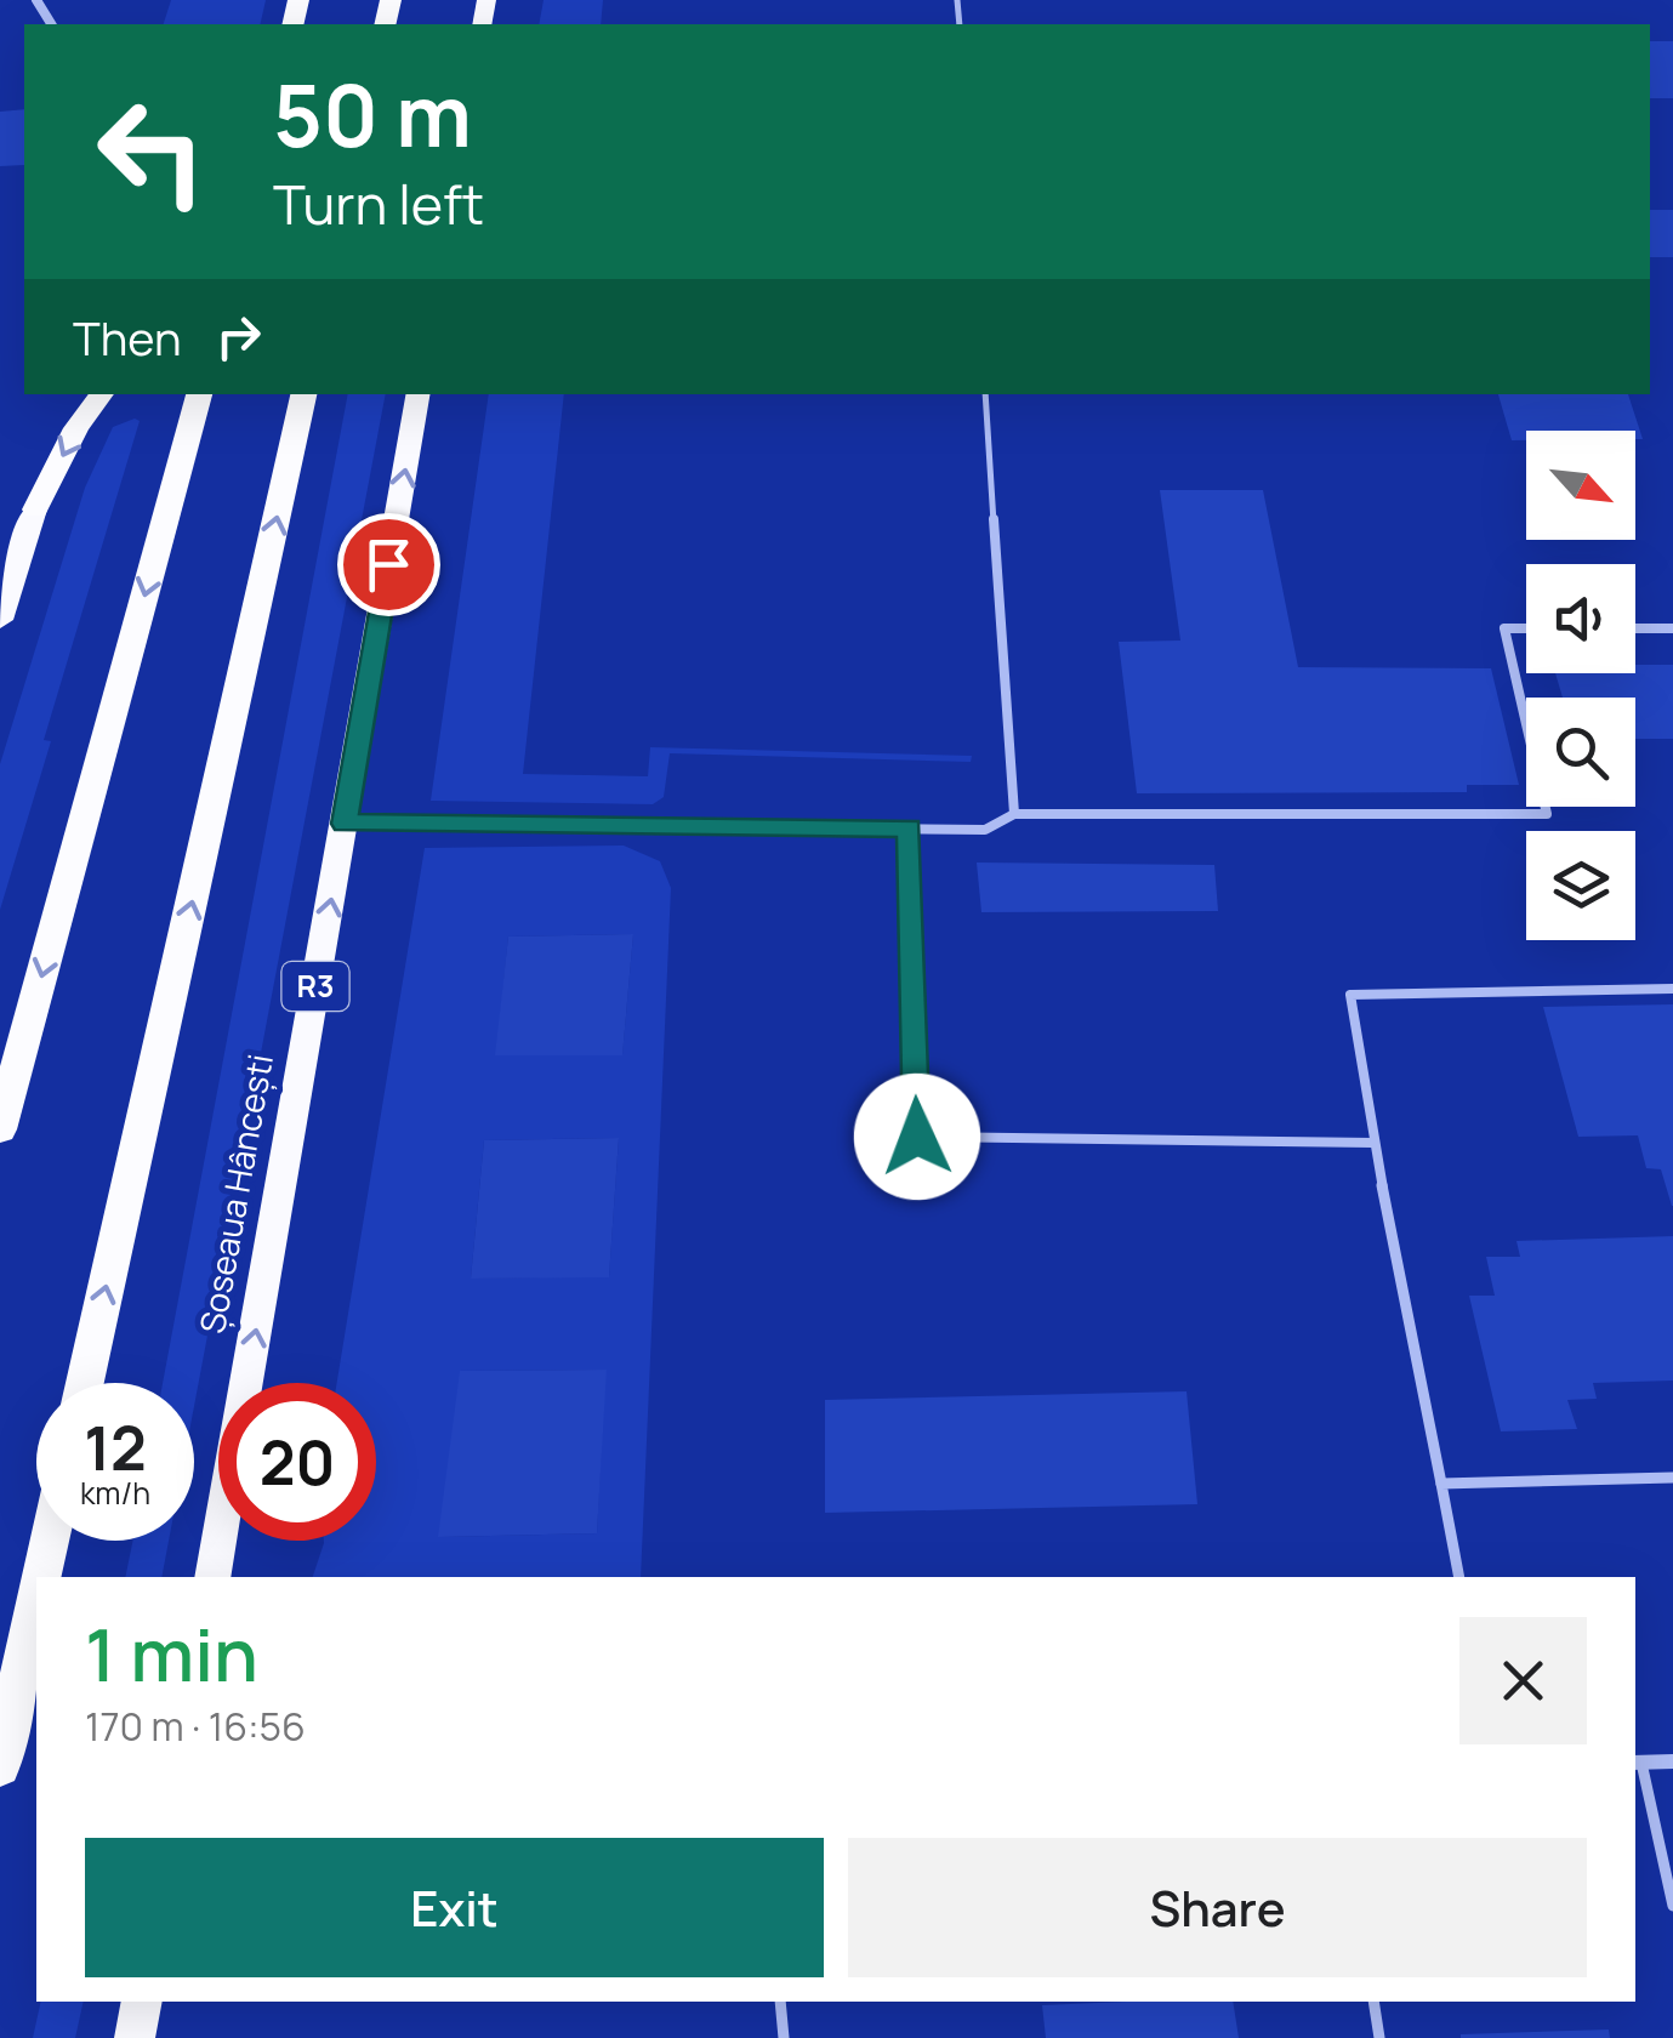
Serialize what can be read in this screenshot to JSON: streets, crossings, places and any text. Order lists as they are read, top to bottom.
{
  "streets": {
    "main road": ["R3", "Șoseaua Hâncești"]
  },
  "one_way": ["Șoseaua Hâncești"],
  "north": "bottom right",
  "page": {
    "turn": ["50 m", "Turn left"],
    "then": "Then",
    "speed": "12 km/h",
    "limit": "20",
    "heading": ["1 min", "170 m · 16:56"],
    "buttons": ["Exit", "Share"]
  }
}
